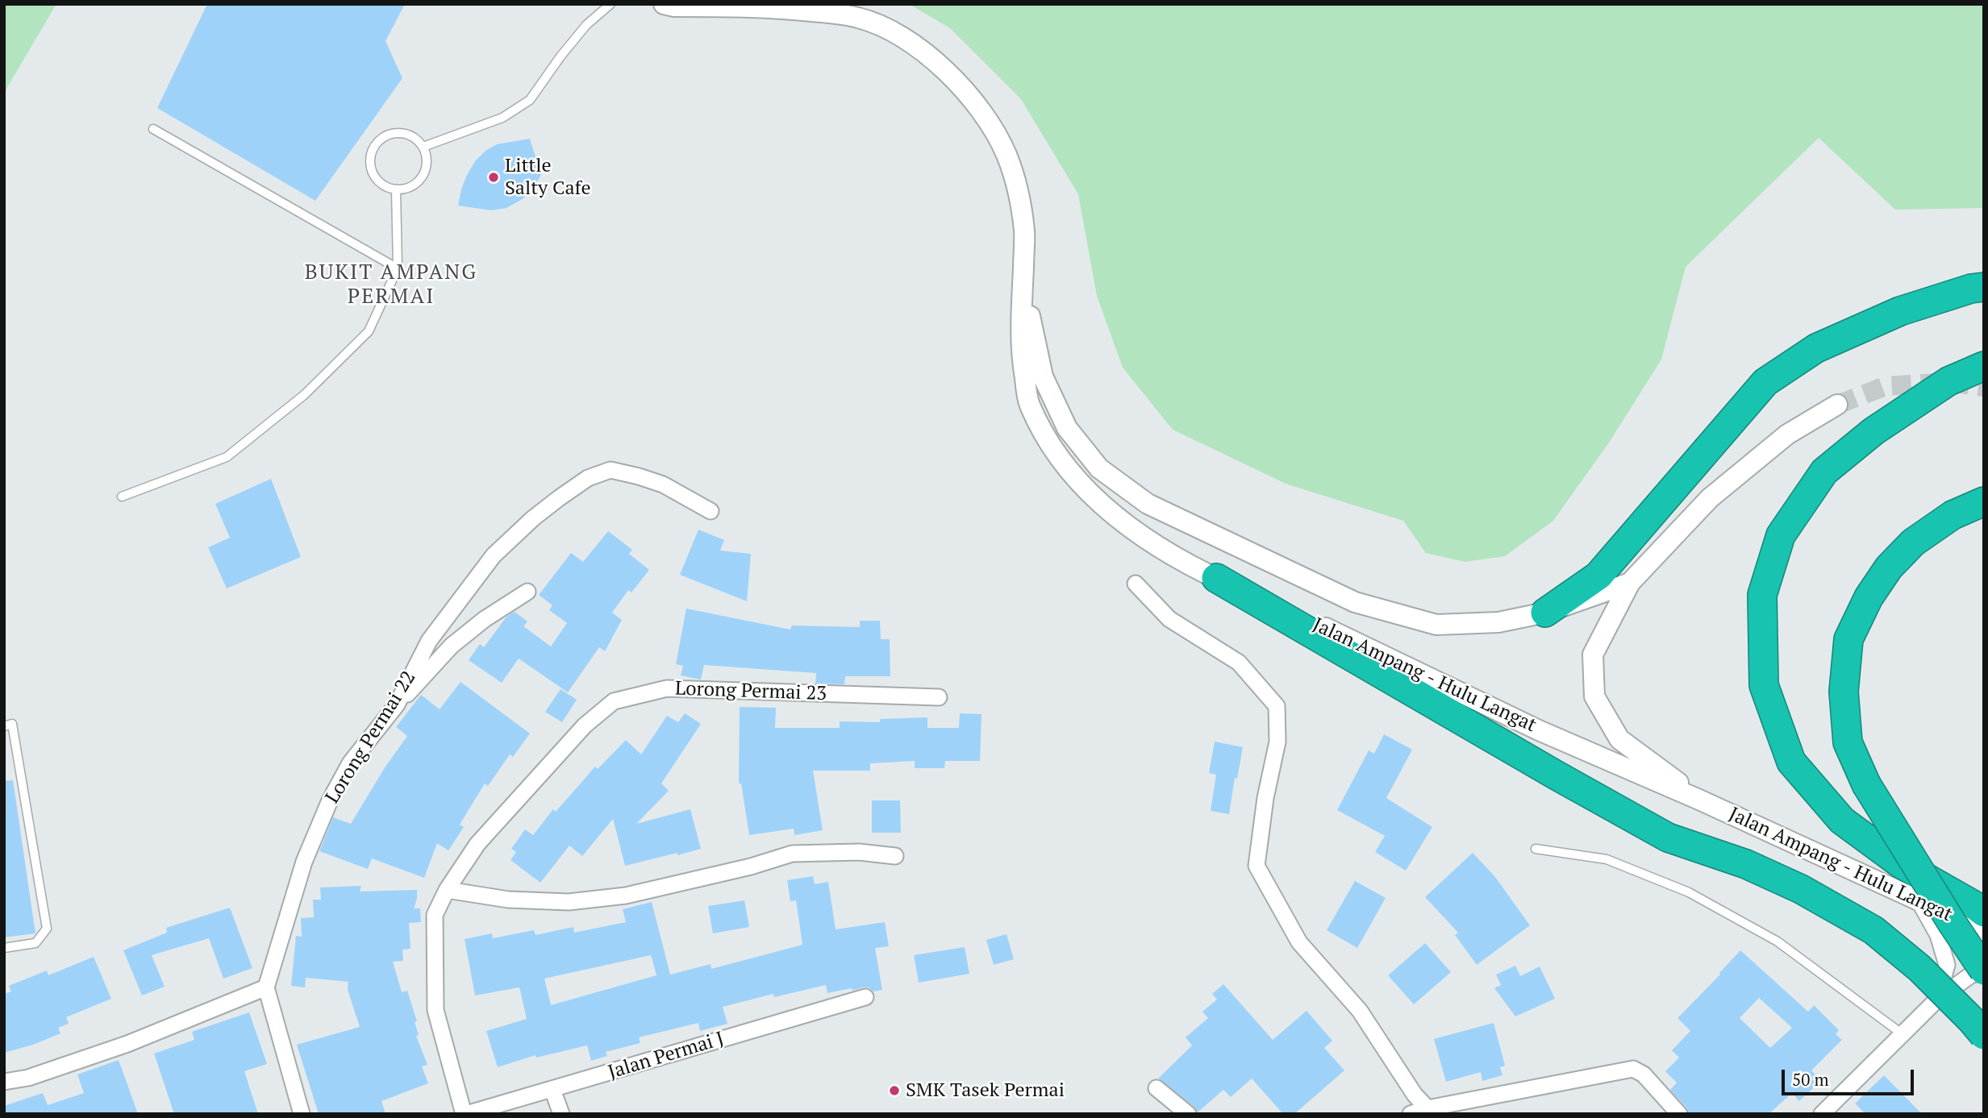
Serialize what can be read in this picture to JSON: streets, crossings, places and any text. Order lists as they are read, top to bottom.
{
  "streets": {
    "street": [
      "Jalan Ampang - Hulu Langat",
      "Lorong Permai 23",
      "Lorong Permai 22",
      "Jalan Permai J"
    ]
  },
  "crossings": [
    ["Lorong Permai 23", "Jalan Permai J"]
  ],
  "districts": ["BUKIT AMPANG PERMAI"],
  "places": ["Little Salty Cafe", "SMK Tasek Permai"],
  "scale_bar": "50 m"
}
